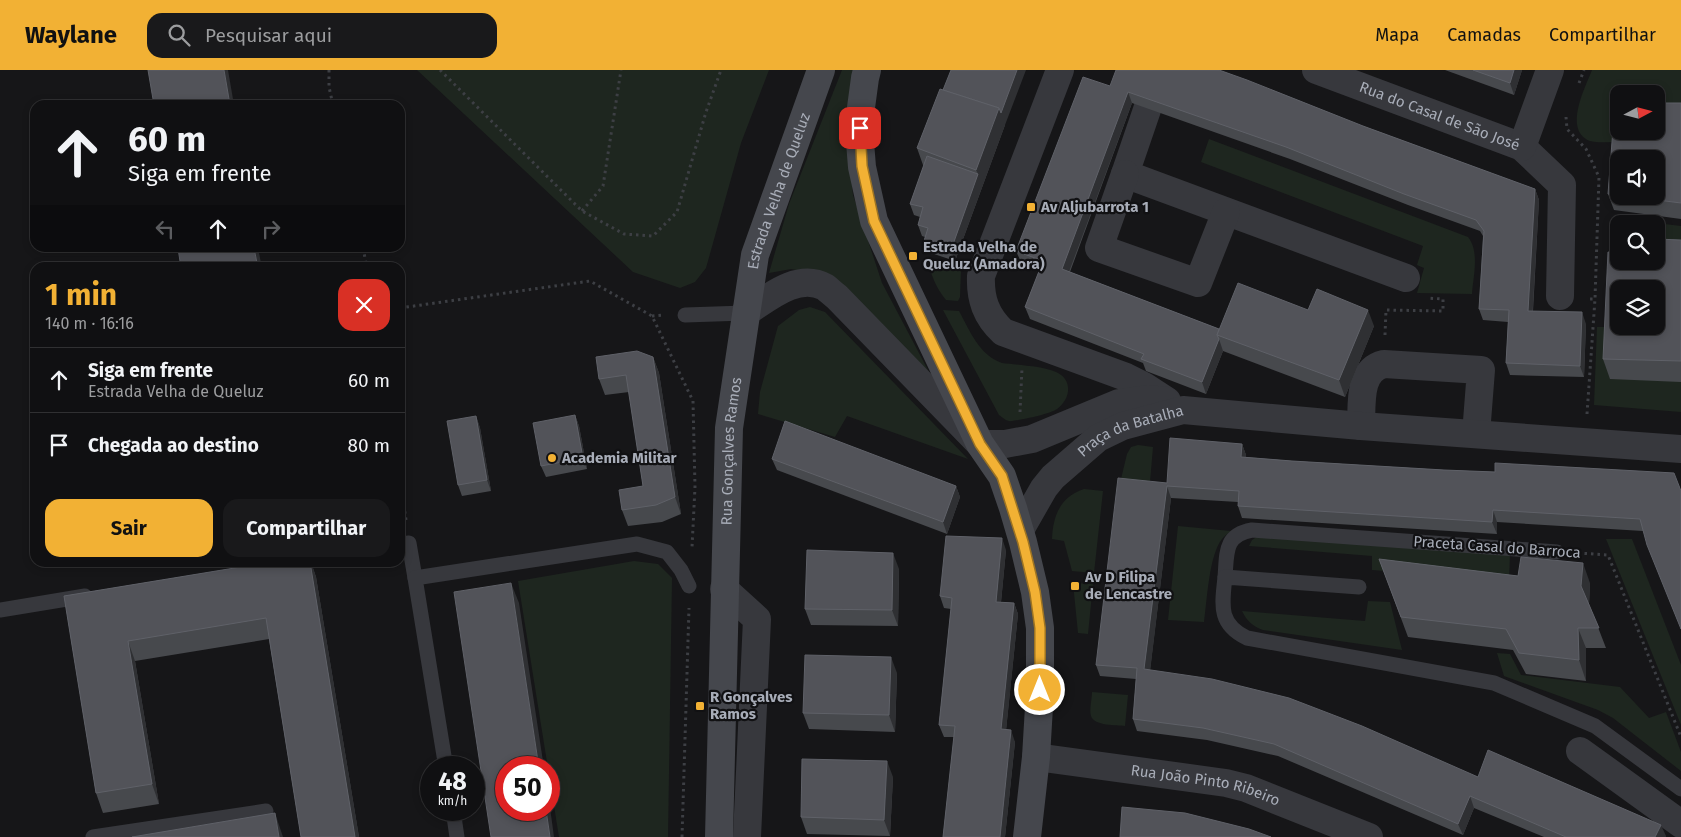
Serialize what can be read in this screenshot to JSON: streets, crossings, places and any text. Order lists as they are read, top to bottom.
{
  "streets": {
    "main road": ["Estrada Velha de Queluz", "Rua Gonçalves Ramos"],
    "street": ["Rua do Casal de São José", "Praça da Batalha", "Rua João Pinto Ribeiro"],
    "lane": ["Praceta Casal do Barroca"]
  },
  "crossings": [
    ["Estrada Velha de Queluz", "Rua Gonçalves Ramos"]
  ],
  "places": {
    "transit": [
      "Av Aljubarrota 1",
      "Estrada Velha de Queluz (Amadora)",
      "Av D Filipa de Lencastre",
      "R Gonçalves Ramos"
    ],
    "other": ["Academia Militar"]
  },
  "north": "right",
  "page": {
    "header": "Waylane",
    "search": "Pesquisar aqui",
    "nav": ["Mapa", "Camadas", "Compartilhar"],
    "turn": ["60 m", "Siga em frente"],
    "heading": ["1 min", "140 m · 16:16"],
    "list": [
      {
        "name": "Siga em frente",
        "note": "Estrada Velha de Queluz",
        "value": "60 m"
      },
      {
        "name": "Chegada ao destino",
        "value": "80 m"
      }
    ],
    "buttons": ["Sair", "Compartilhar"],
    "speed": "48 km/h",
    "limit": "50"
  }
}
